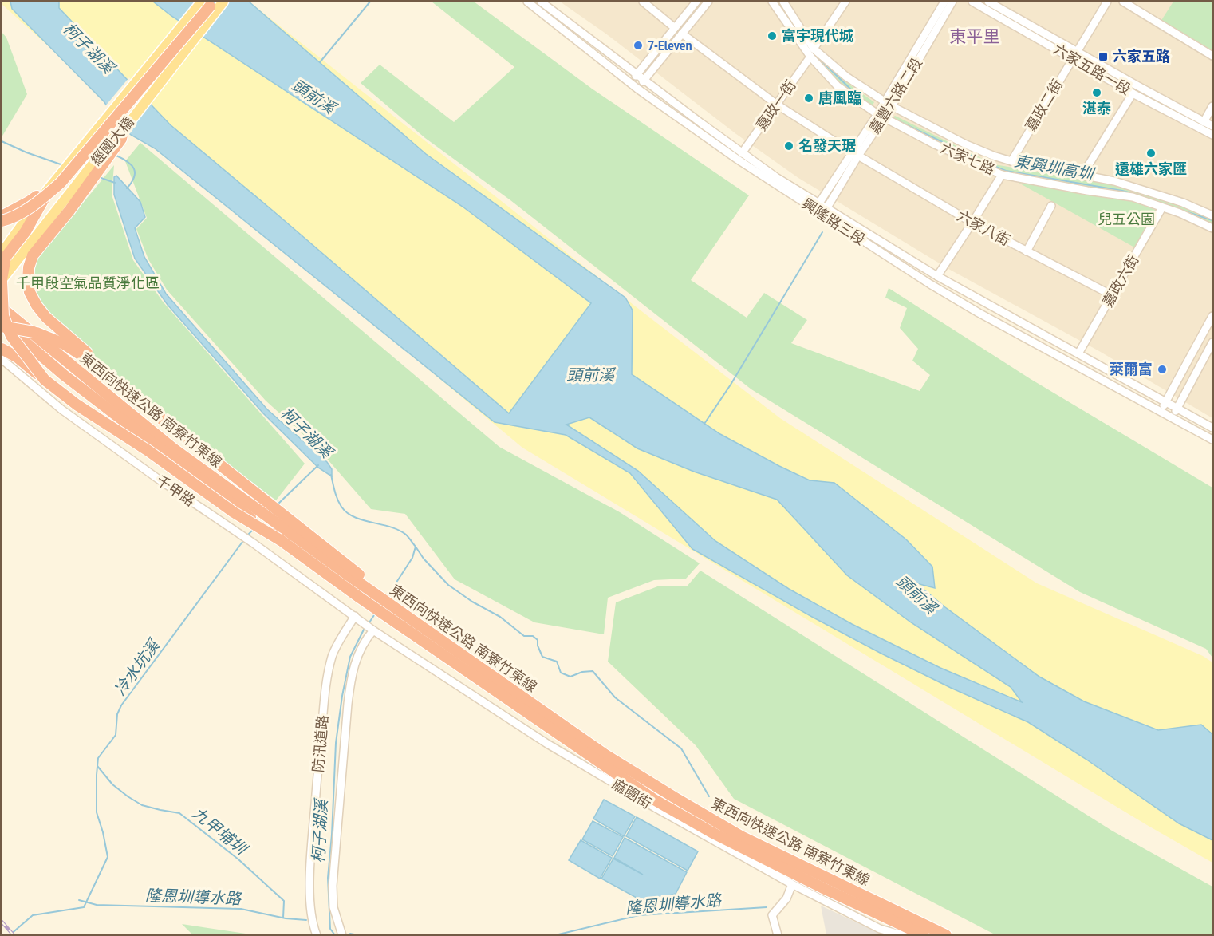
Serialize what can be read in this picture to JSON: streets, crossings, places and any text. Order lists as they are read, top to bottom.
{
  "streets": {
    "highway": ["東西向快速公路 南寮竹東線"],
    "main road": ["經國大橋"],
    "street": [
      "六家五路一段",
      "嘉豐六路二段",
      "嘉政一街",
      "嘉政二街",
      "六家七路",
      "興隆路三段",
      "六家八街",
      "嘉政六街",
      "千甲路",
      "防汛道路",
      "麻園街"
    ]
  },
  "crossings": [
    ["六家五路一段", "嘉政二街"],
    ["嘉豐六路二段", "六家七路"],
    ["嘉豐六路二段", "興隆路三段"],
    ["嘉豐六路二段", "六家八街"],
    ["嘉政一街", "六家七路"],
    ["嘉政一街", "興隆路三段"],
    ["嘉政一街", "六家八街"],
    ["嘉政二街", "六家七路"],
    ["六家七路", "嘉政六街"],
    ["興隆路三段", "嘉政六街"],
    ["六家八街", "嘉政六街"],
    ["千甲路", "防汛道路"],
    ["千甲路", "麻園街"]
  ],
  "districts": ["東平里"],
  "water": [
    "柯子湖溪",
    "頭前溪",
    "東興圳高圳",
    "冷水坑溪",
    "九甲埔圳",
    "隆恩圳導水路"
  ],
  "parks": ["兒五公園", "千甲段空氣品質淨化區"],
  "places": {
    "other": [
      "富宇現代城",
      "7-Eleven",
      "湛泰",
      "唐風臨",
      "名發天琚",
      "遠雄六家匯",
      "萊爾富"
    ],
    "transit": ["六家五路"]
  }
}
